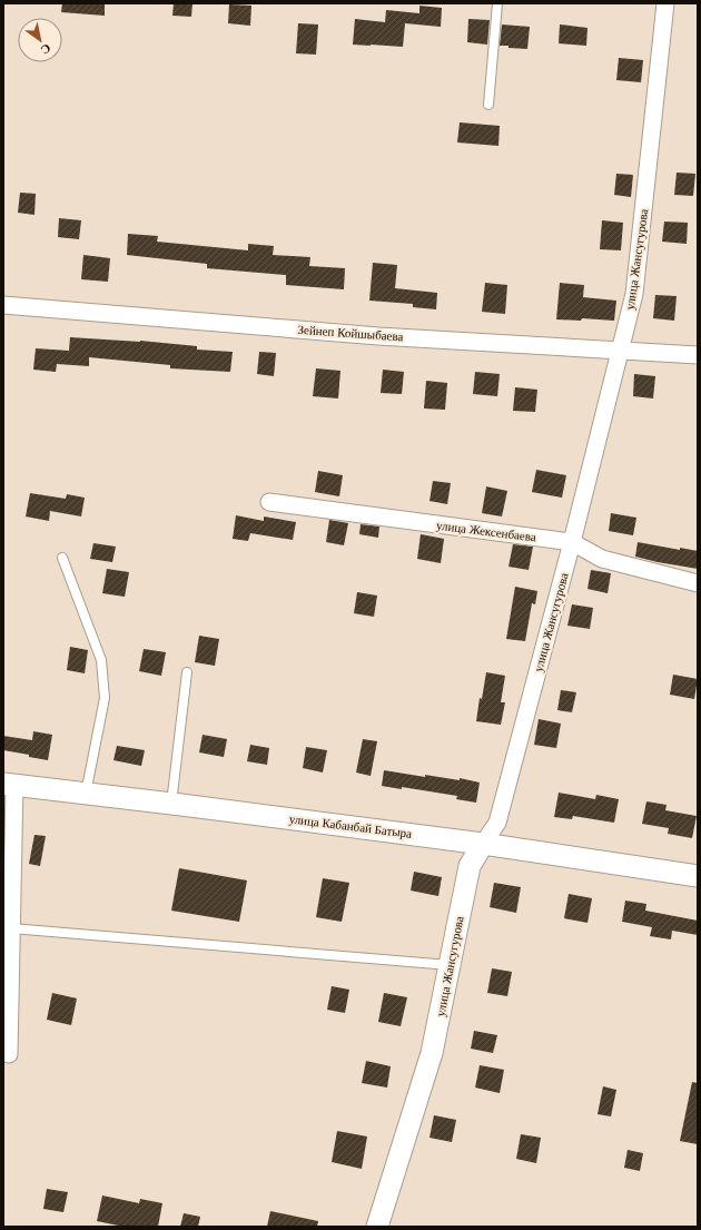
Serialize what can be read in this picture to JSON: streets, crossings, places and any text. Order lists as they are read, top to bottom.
{
  "streets": {
    "street": [
      "улица Жансугурова",
      "Зейнеп Койшыбаева",
      "улица Жексенбаева",
      "улица Кабанбай Батыра"
    ]
  },
  "crossings": [
    ["улица Жансугурова", "Зейнеп Койшыбаева"],
    ["улица Жансугурова", "улица Жексенбаева"],
    ["улица Жансугурова", "улица Кабанбай Батыра"]
  ],
  "north": "bottom right"
}
